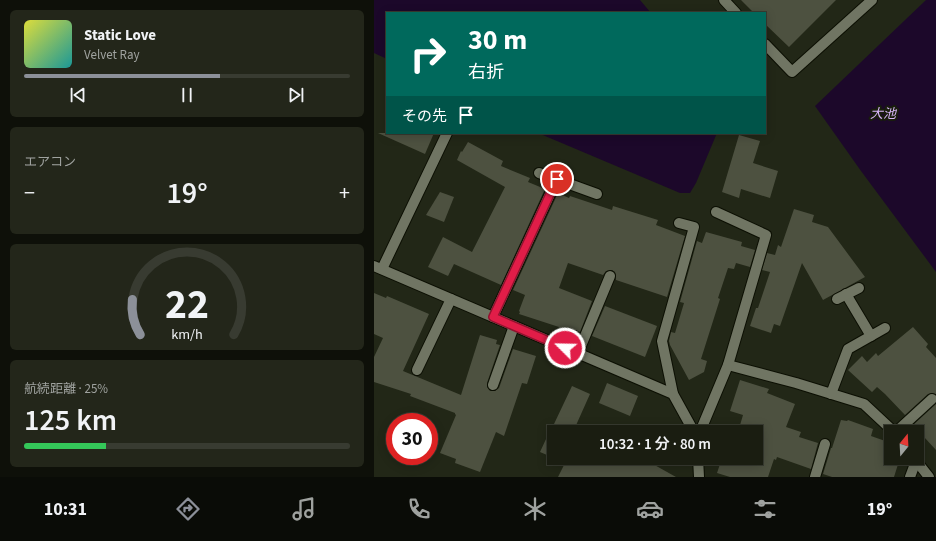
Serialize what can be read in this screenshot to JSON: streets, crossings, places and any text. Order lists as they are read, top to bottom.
{
  "water": ["大池"],
  "north": "top",
  "page": {
    "turn": ["30 m", "右折"],
    "song": ["Static Love", "Velvet Ray"],
    "then": "その先",
    "tile": [
      "エアコン",
      ["航続距離 · 25%", "125 km"]
    ],
    "heat": ["−", "19°", "+"],
    "limit": "30",
    "trip": "10:32 · 1 分 · 80 m",
    "tabs": ["10:31", "19°"],
    "gauge": ["22", "km/h"]
  }
}
